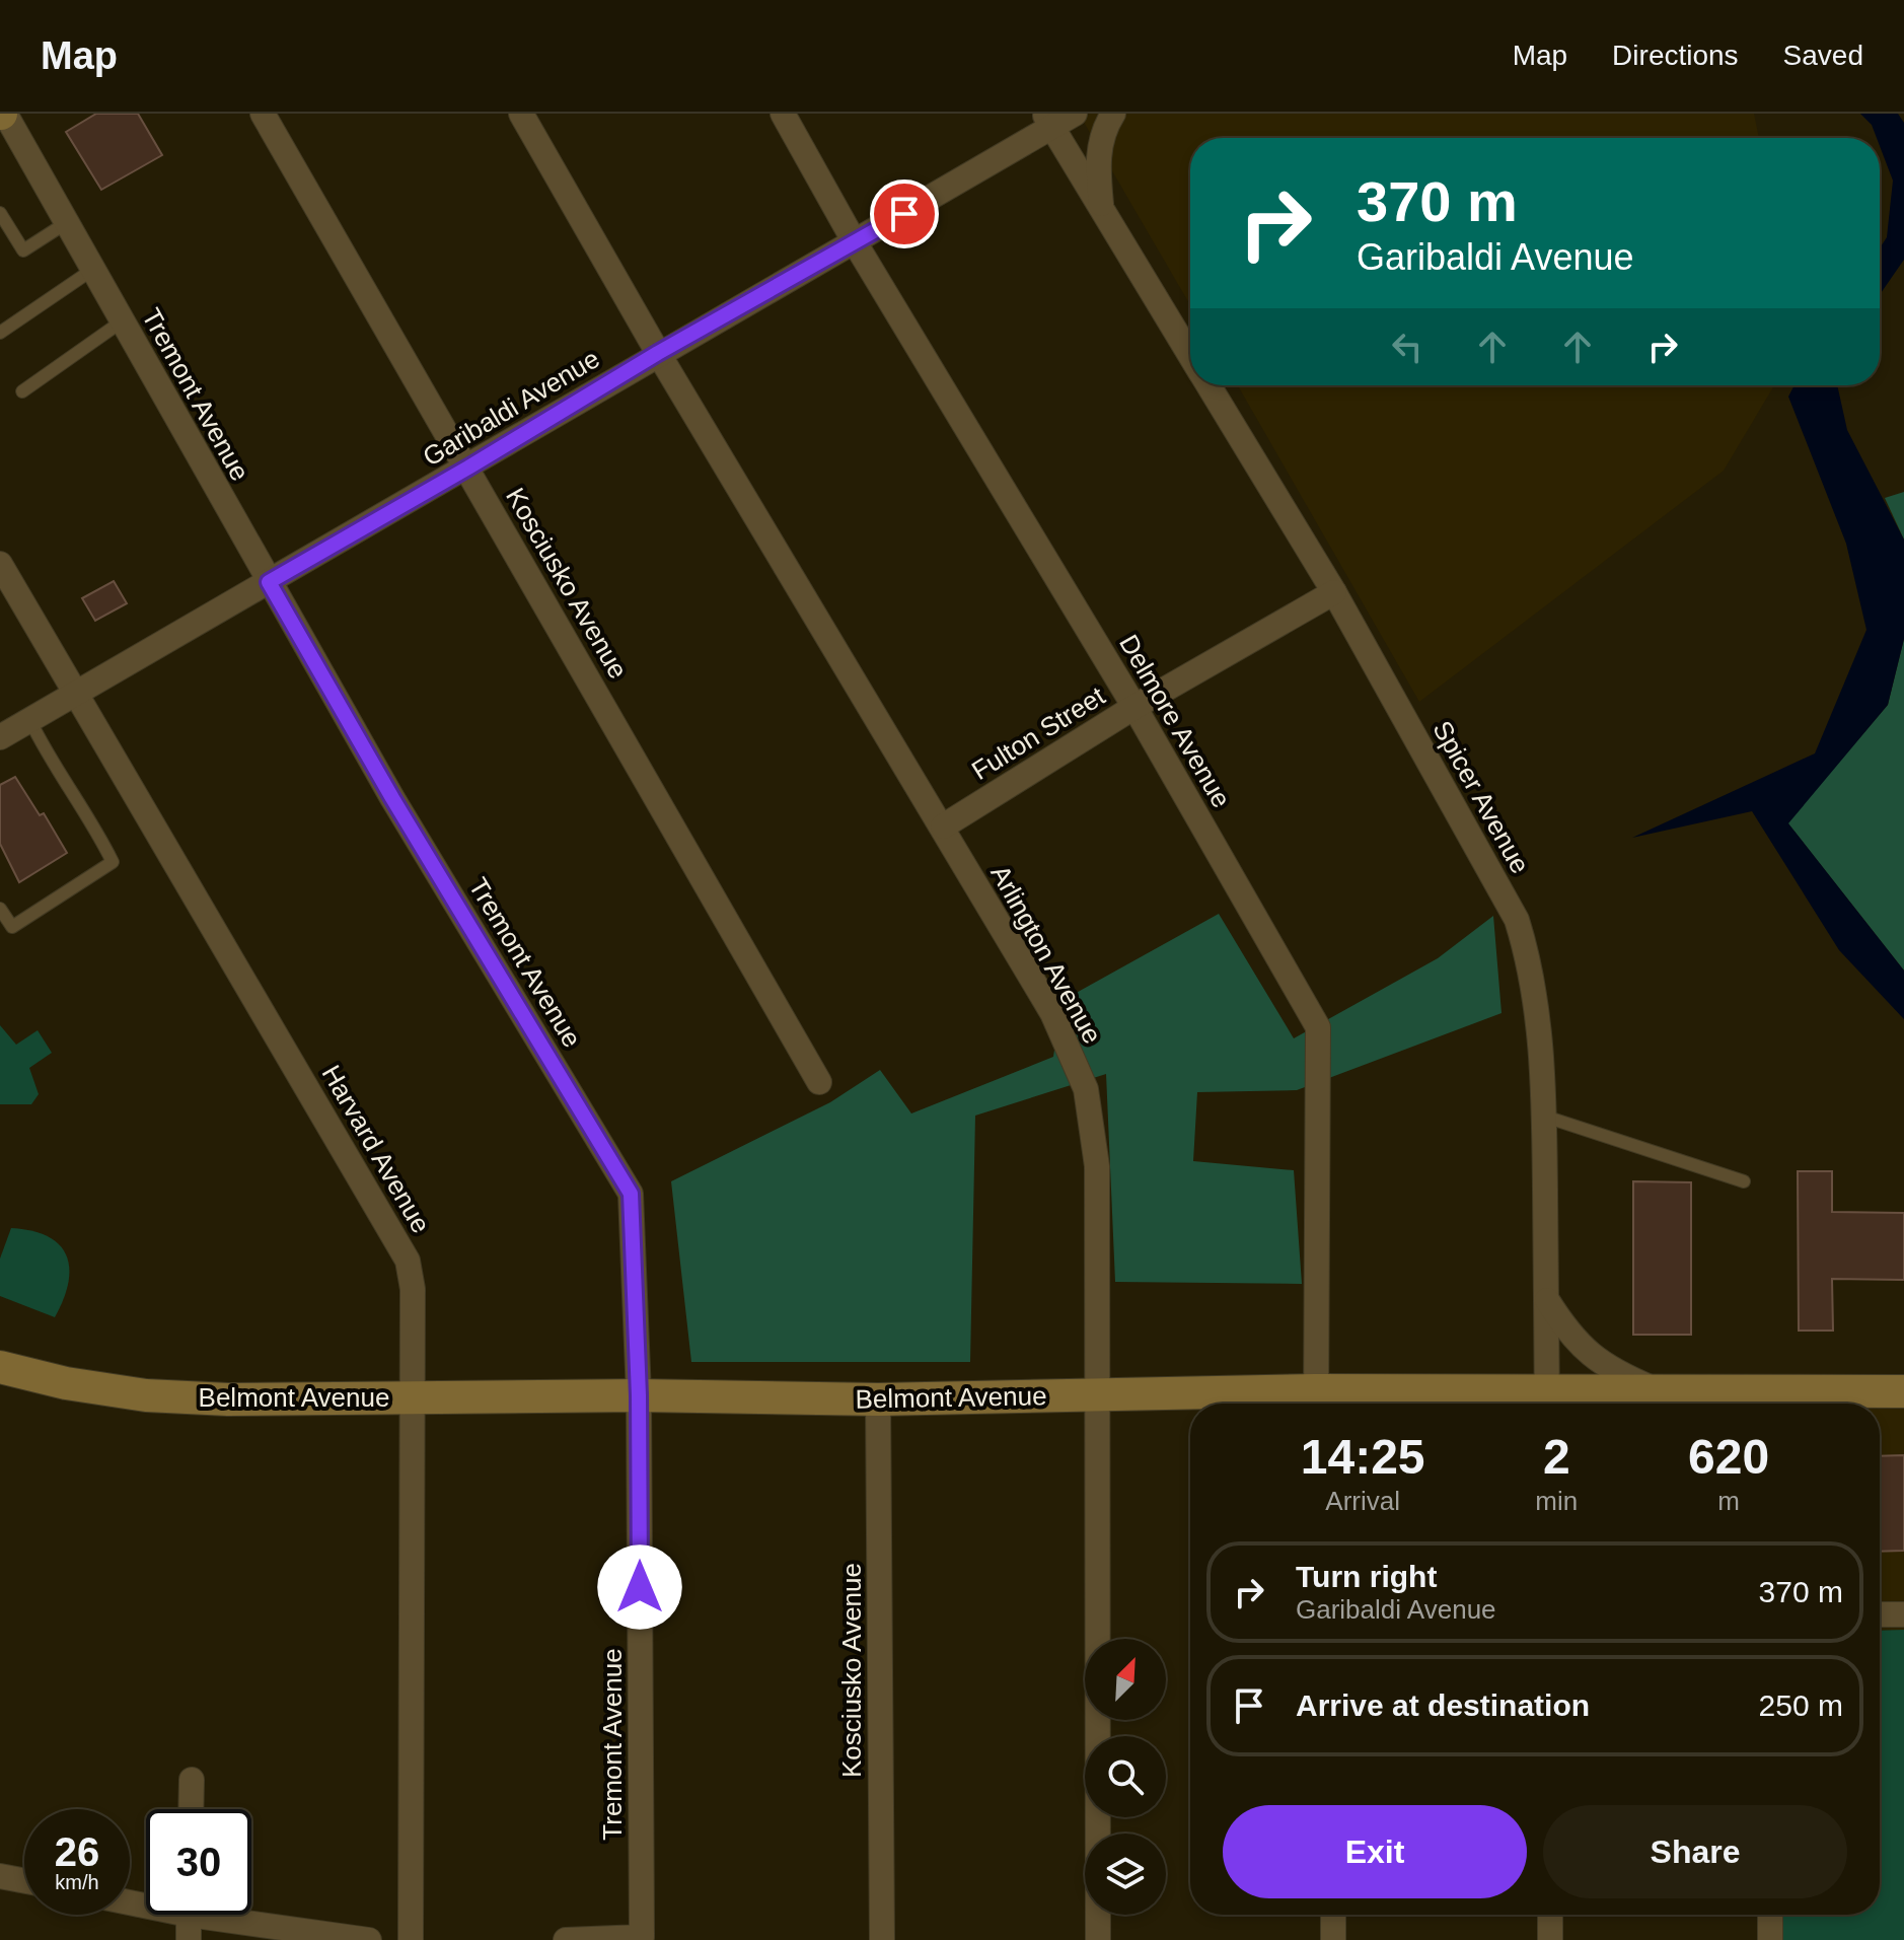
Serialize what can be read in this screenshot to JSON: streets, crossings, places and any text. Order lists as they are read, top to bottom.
{
  "streets": {
    "street": [
      "Tremont Avenue",
      "Garibaldi Avenue",
      "Kosciusko Avenue",
      "Delmore Avenue",
      "Fulton Street",
      "Spicer Avenue",
      "Arlington Avenue",
      "Harvard Avenue",
      "Belmont Avenue"
    ]
  },
  "crossings": [
    ["Tremont Avenue", "Garibaldi Avenue"],
    ["Tremont Avenue", "Belmont Avenue"],
    ["Garibaldi Avenue", "Kosciusko Avenue"],
    ["Garibaldi Avenue", "Delmore Avenue"],
    ["Garibaldi Avenue", "Spicer Avenue"],
    ["Garibaldi Avenue", "Arlington Avenue"],
    ["Garibaldi Avenue", "Harvard Avenue"],
    ["Kosciusko Avenue", "Belmont Avenue"],
    ["Delmore Avenue", "Fulton Street"],
    ["Delmore Avenue", "Belmont Avenue"],
    ["Fulton Street", "Spicer Avenue"],
    ["Fulton Street", "Arlington Avenue"],
    ["Spicer Avenue", "Belmont Avenue"],
    ["Arlington Avenue", "Belmont Avenue"],
    ["Harvard Avenue", "Belmont Avenue"]
  ],
  "north": "top right",
  "page": {
    "header": "Map",
    "nav": ["Map", "Directions", "Saved"],
    "turn": ["370 m", "Garibaldi Avenue"],
    "eta": [
      "14:25",
      "Arrival",
      "2",
      "min",
      "620",
      "m"
    ],
    "list": [
      {
        "name": "Turn right",
        "note": "Garibaldi Avenue",
        "value": "370 m"
      },
      {
        "name": "Arrive at destination",
        "value": "250 m"
      }
    ],
    "buttons": ["Exit", "Share"],
    "speed": "26 km/h",
    "limit": "30"
  }
}
